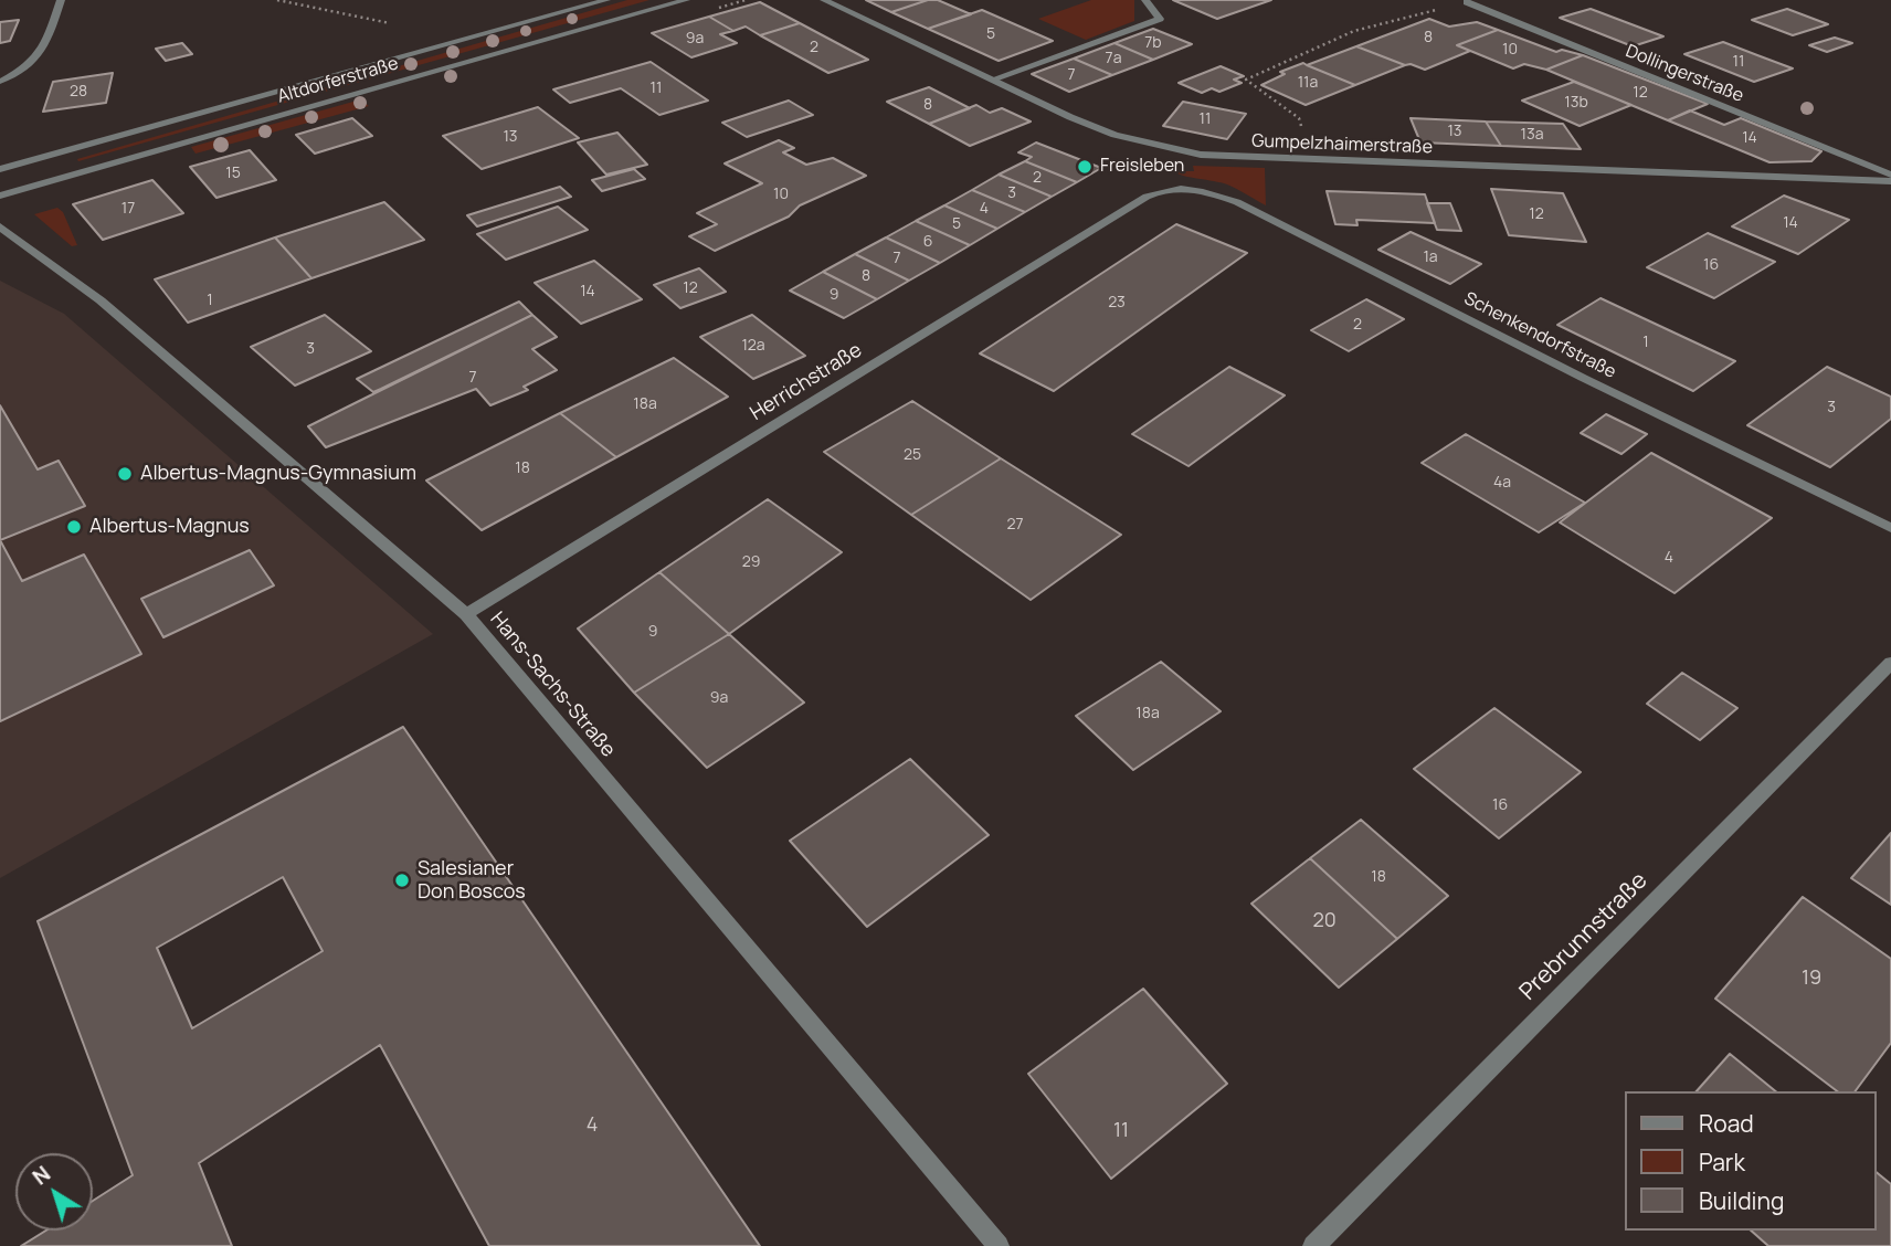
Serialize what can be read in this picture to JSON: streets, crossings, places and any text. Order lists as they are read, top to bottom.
{
  "streets": {
    "street": [
      "Dollingerstraße",
      "Altdorferstraße",
      "Gumpelzhaimerstraße",
      "Schenkendorfstraße",
      "Herrichstraße",
      "Hans-Sachs-Straße",
      "Prebrunnstraße"
    ]
  },
  "crossings": [
    ["Schenkendorfstraße", "Herrichstraße"],
    ["Herrichstraße", "Hans-Sachs-Straße"]
  ],
  "places": [
    "Freisleben",
    "Albertus-Magnus-Gymnasium",
    "Albertus-Magnus",
    "Salesianer Don Boscos"
  ],
  "house_numbers": [
    "5",
    "8",
    "9a",
    "7b",
    "2",
    "10",
    "7a",
    "11",
    "7",
    "11a",
    "11",
    "28",
    "12",
    "13b",
    "8",
    "11",
    "13",
    "13a",
    "13",
    "14",
    "15",
    "2",
    "3",
    "10",
    "17",
    "4",
    "12",
    "14",
    "5",
    "6",
    "1a",
    "7",
    "16",
    "8",
    "12",
    "14",
    "9",
    "1",
    "23",
    "2",
    "1",
    "12a",
    "3",
    "7",
    "18a",
    "3",
    "25",
    "18",
    "4a",
    "27",
    "4",
    "29",
    "9",
    "9a",
    "18a",
    "16",
    "18",
    "20",
    "19",
    "4",
    "11"
  ],
  "legend": ["Road", "Park", "Building"],
  "north": "top left"
}
